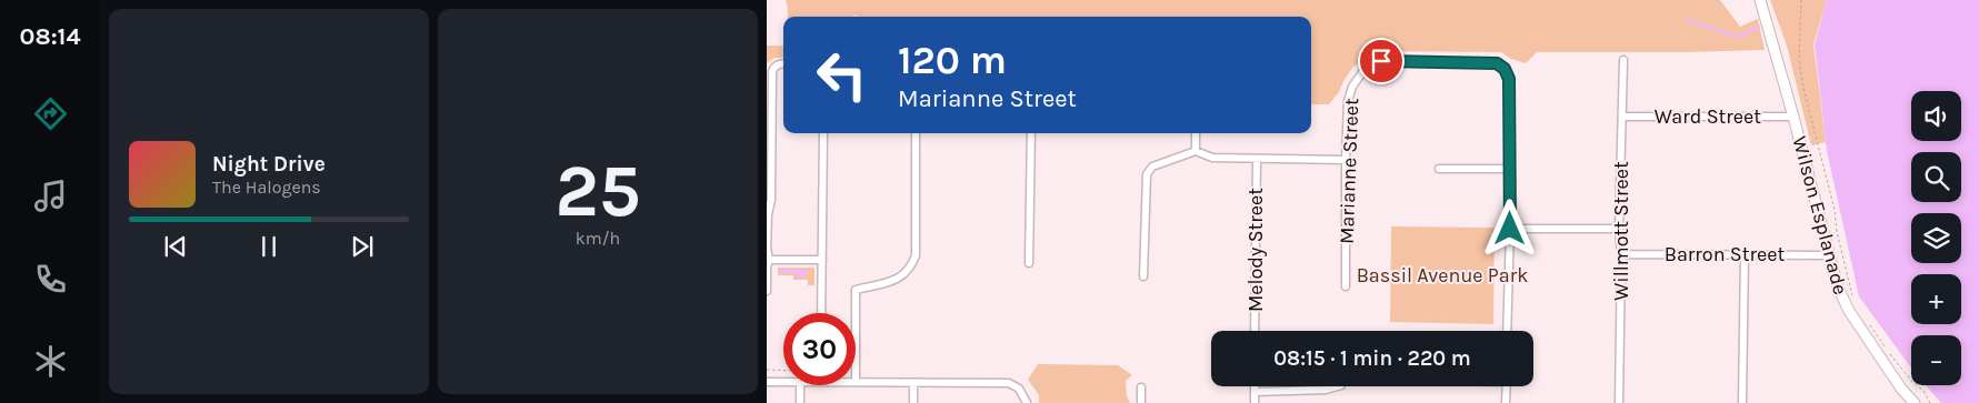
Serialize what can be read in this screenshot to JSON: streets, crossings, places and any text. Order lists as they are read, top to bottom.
{
  "streets": {
    "street": [
      "Ward Street",
      "Marianne Street",
      "Wilson Esplanade",
      "Willmott Street",
      "Melody Street",
      "Barron Street"
    ]
  },
  "crossings": [
    ["Ward Street", "Wilson Esplanade"],
    ["Ward Street", "Willmott Street"],
    ["Wilson Esplanade", "Barron Street"],
    ["Willmott Street", "Barron Street"]
  ],
  "parks": ["Bassil Avenue Park"],
  "page": {
    "tabs": "08:14",
    "tile": ["25", "km/h"],
    "turn": ["120 m", "Marianne Street"],
    "map_buttons": ["+", "−"],
    "song": ["Night Drive", "The Halogens"],
    "limit": "30",
    "trip": "08:15 · 1 min · 220 m"
  }
}
